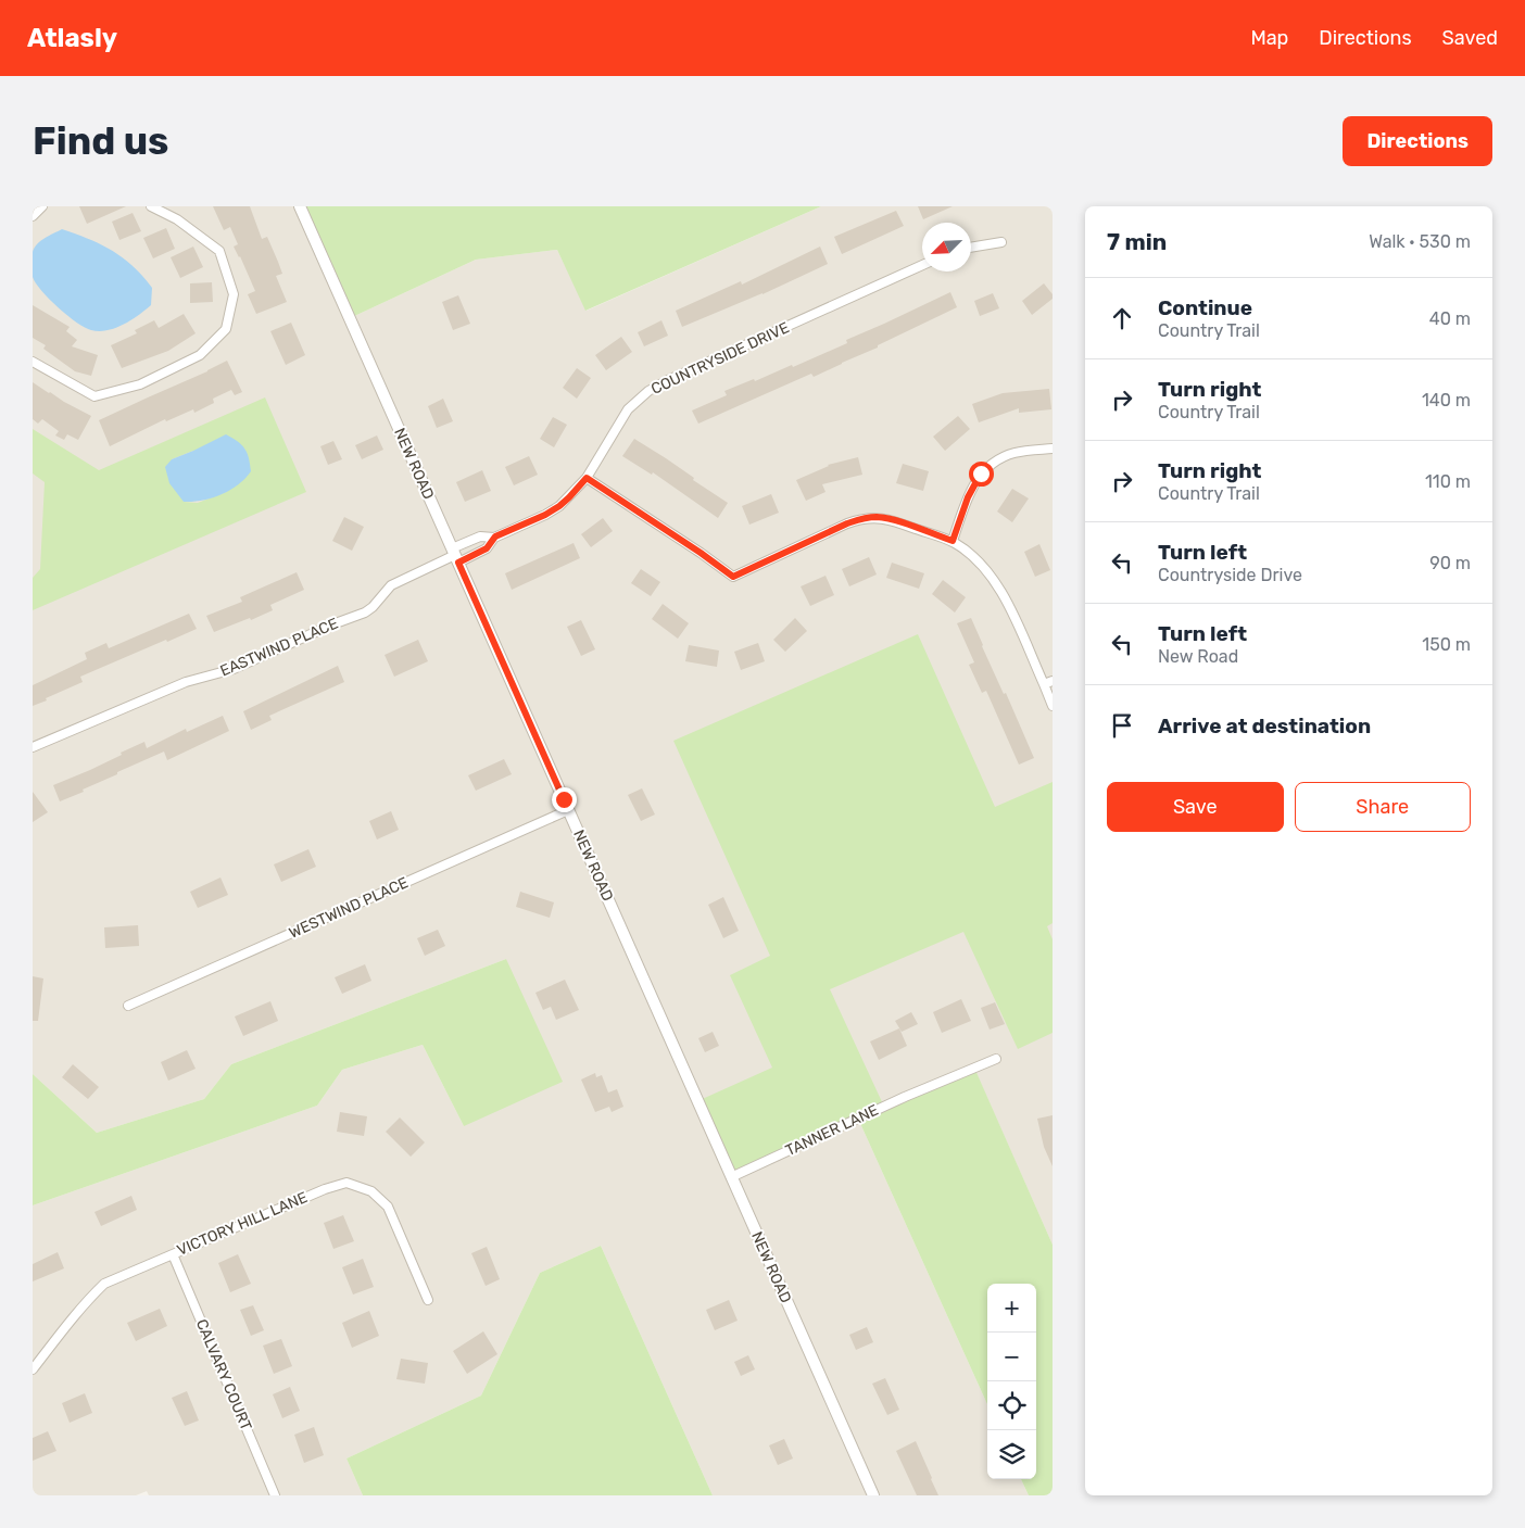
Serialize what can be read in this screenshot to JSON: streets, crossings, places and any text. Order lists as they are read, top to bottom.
{
  "streets": {
    "street": [
      "COUNTRYSIDE DRIVE",
      "NEW ROAD",
      "EASTWIND PLACE",
      "WESTWIND PLACE",
      "TANNER LANE",
      "VICTORY HILL LANE",
      "CALVARY COURT"
    ]
  },
  "crossings": [
    ["COUNTRYSIDE DRIVE", "NEW ROAD"],
    ["COUNTRYSIDE DRIVE", "EASTWIND PLACE"],
    ["NEW ROAD", "EASTWIND PLACE"],
    ["NEW ROAD", "WESTWIND PLACE"],
    ["NEW ROAD", "TANNER LANE"],
    ["VICTORY HILL LANE", "CALVARY COURT"]
  ],
  "north": "bottom left",
  "page": {
    "header": "Atlasly",
    "nav": ["Map", "Directions", "Saved"],
    "buttons": [
      "Directions",
      ["Save", "Share"]
    ],
    "title": "Find us",
    "heading": ["7 min", "Walk · 530 m"],
    "list": [
      ["Continue", "Country Trail", "40 m"],
      ["Turn right", "Country Trail", "140 m"],
      ["Turn right", "Country Trail", "110 m"],
      ["Turn left", "Countryside Drive", "90 m"],
      ["Turn left", "New Road", "150 m"],
      "Arrive at destination"
    ],
    "map_buttons": ["+", "−"]
  }
}
